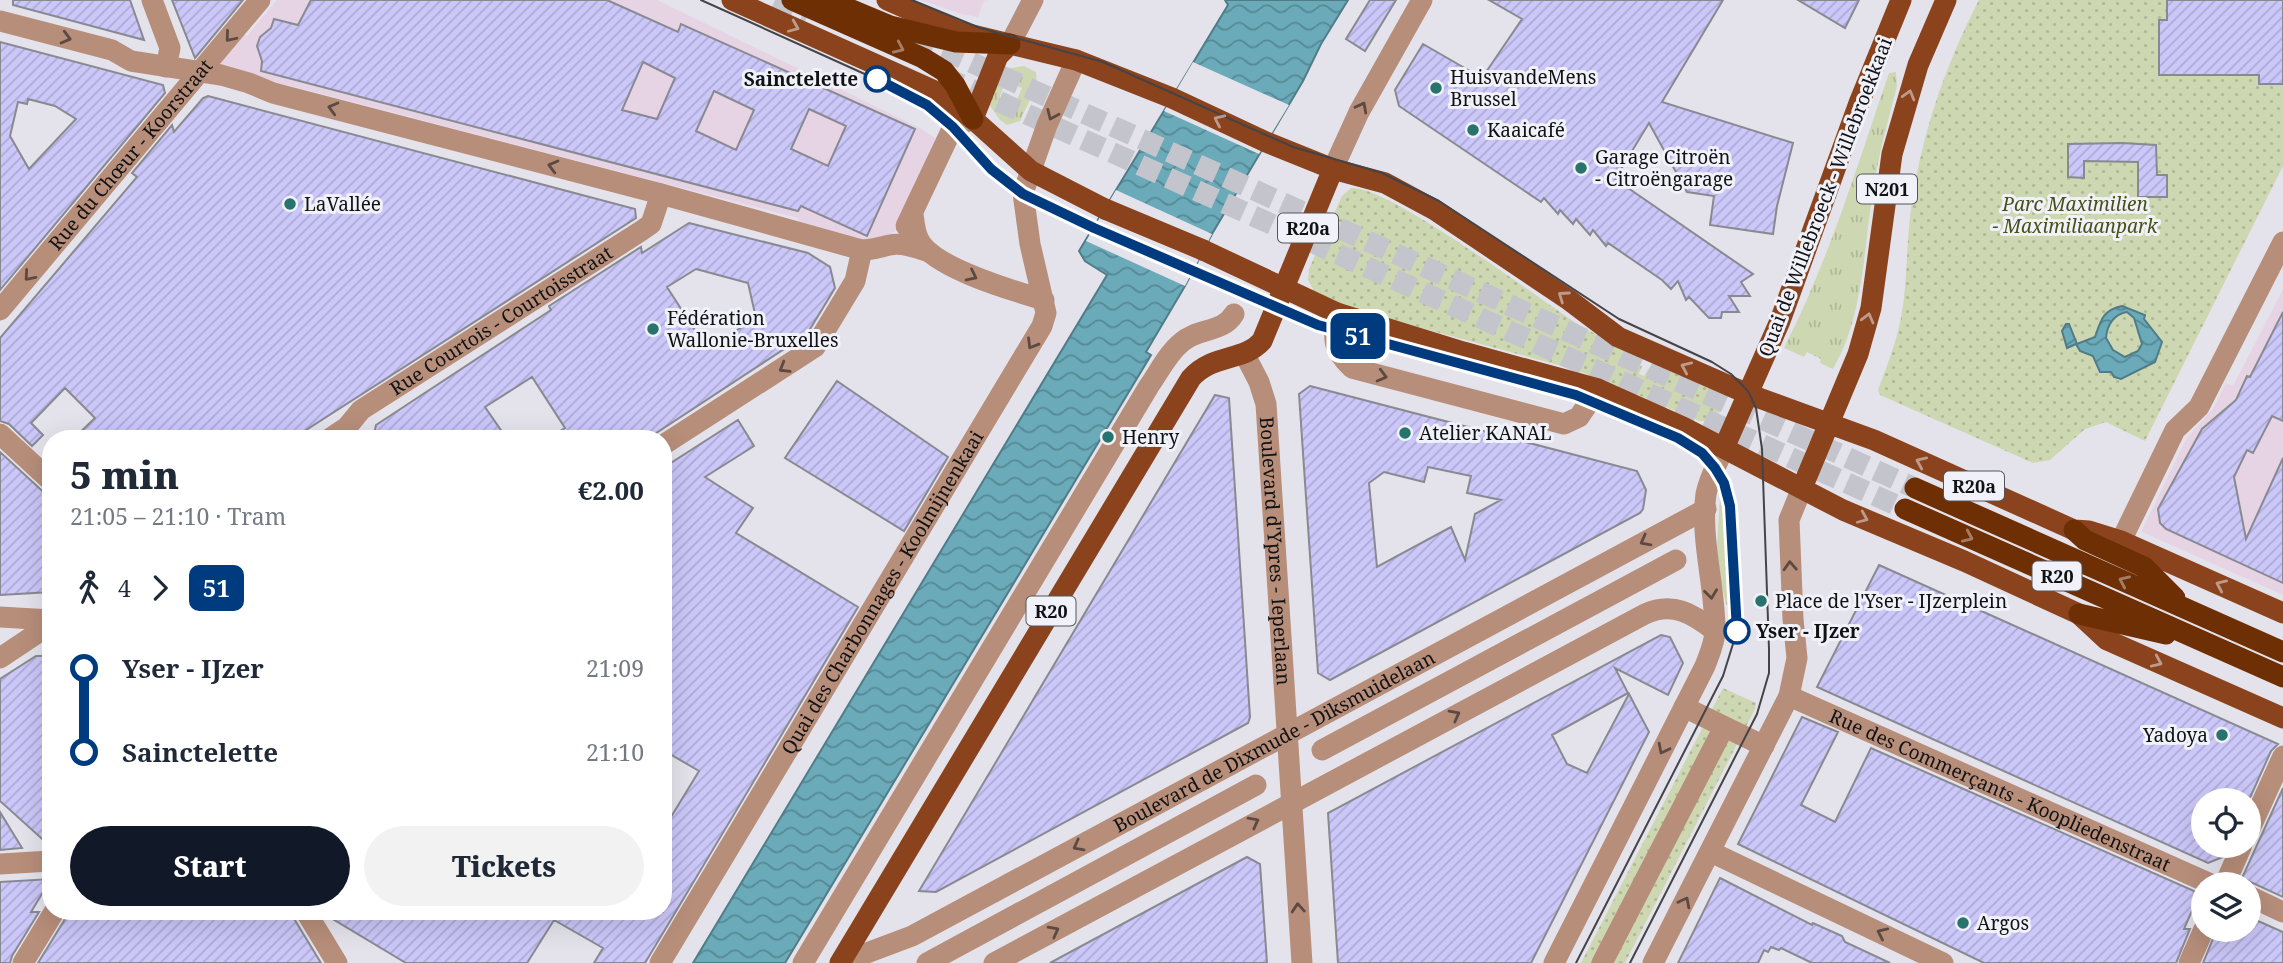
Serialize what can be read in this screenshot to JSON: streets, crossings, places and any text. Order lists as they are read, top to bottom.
{
  "streets": {
    "highway": ["R20"],
    "main road": ["N201", "Quai de Willebroeck - Willebroekkaai", "R20a"],
    "street": [
      "Rue du Chœur - Koorstraat",
      "Rue Courtois - Courtoisstraat",
      "Boulevard d'Ypres - Ieperlaan",
      "Quai des Charbonnages - Koolmijnenkaai",
      "Boulevard de Dixmude - Diksmuidelaan",
      "Rue des Commerçants - Koopliedenstraat"
    ]
  },
  "crossings": [
    ["Quai de Willebroeck - Willebroekkaai", "R20a"],
    ["R20a", "R20"],
    ["Boulevard d'Ypres - Ieperlaan", "R20"],
    ["Boulevard d'Ypres - Ieperlaan", "Boulevard de Dixmude - Diksmuidelaan"],
    ["R20", "Boulevard de Dixmude - Diksmuidelaan"]
  ],
  "one_way": ["Rue du Chœur - Koorstraat"],
  "parks": ["Parc Maximilien - Maximiliaanpark"],
  "places": [
    "Sainctelette",
    "HuisvandeMens Brussel",
    "Kaaicafé",
    "Garage Citroën - Citroëngarage",
    "LaVallée",
    "Fédération Wallonie-Bruxelles",
    "Atelier KANAL",
    "Henry",
    "Place de l'Yser - IJzerplein",
    "Yser - IJzer",
    "Yadoya",
    "Argos"
  ],
  "lines": ["tram line 51"],
  "page": {
    "on_map": "51",
    "heading": ["5 min", "21:05 – 21:10 · Tram", "€2.00"],
    "legs": ["4", "51"],
    "list": [
      {
        "name": "Yser - IJzer",
        "value": "21:09"
      },
      {
        "name": "Sainctelette",
        "value": "21:10"
      }
    ],
    "buttons": ["Start", "Tickets"]
  }
}
